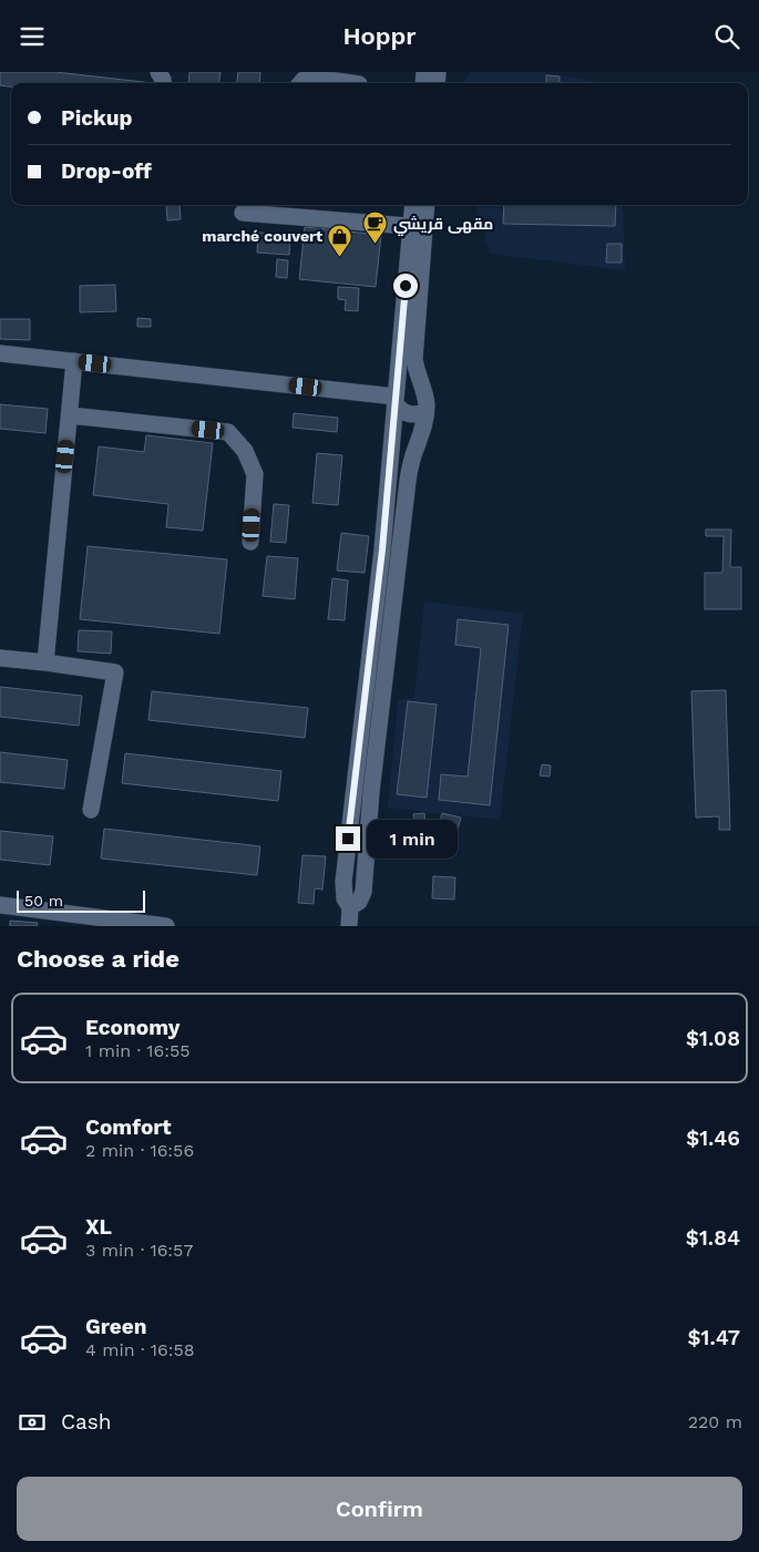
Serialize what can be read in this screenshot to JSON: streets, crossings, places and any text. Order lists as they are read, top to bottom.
{
  "places": {
    "cafe": ["مقهى قريشي"],
    "shop": ["marché couvert"]
  },
  "scale_bar": "50 m",
  "page": {
    "header": "Hoppr",
    "banner": ["Pickup", "Drop-off"],
    "bubble": "1 min",
    "scale": "50 m",
    "heading": "Choose a ride",
    "list": [
      {
        "name": "Economy",
        "note": "1 min · 16:55",
        "value": "$1.08"
      },
      {
        "name": "Comfort",
        "note": "2 min · 16:56",
        "value": "$1.46"
      },
      {
        "name": "XL",
        "note": "3 min · 16:57",
        "value": "$1.84"
      },
      {
        "name": "Green",
        "note": "4 min · 16:58",
        "value": "$1.47"
      }
    ],
    "pay": ["Cash", "220 m"],
    "buttons": "Confirm"
  }
}
